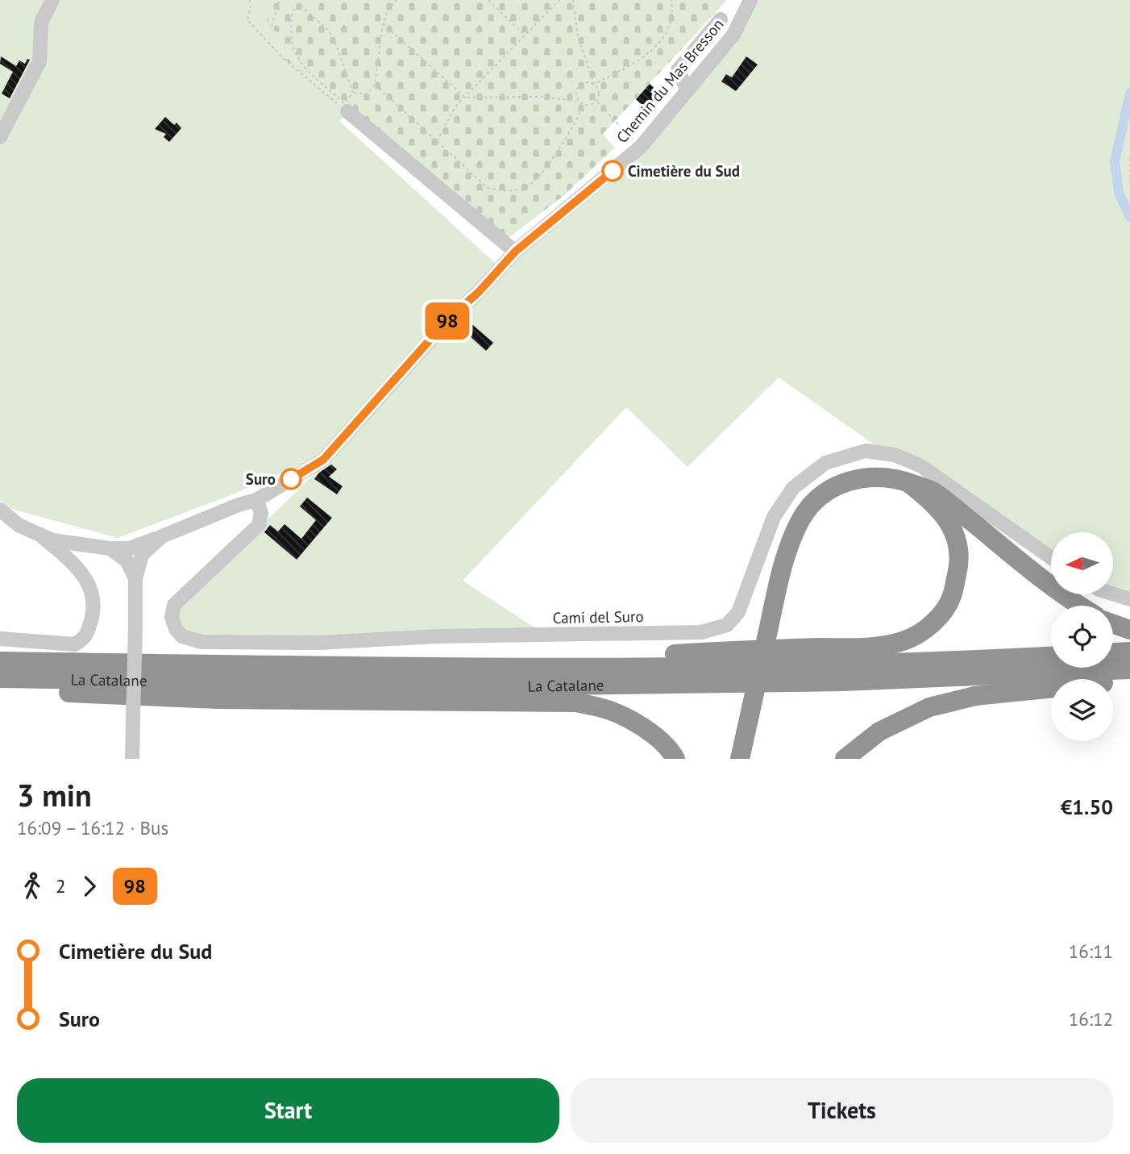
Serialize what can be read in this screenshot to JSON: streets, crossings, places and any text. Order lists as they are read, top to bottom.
{
  "streets": {
    "highway": ["La Catalane"],
    "street": ["Chemin du Mas Bresson", "Cami del Suro"]
  },
  "crossings": [
    ["Chemin du Mas Bresson", "Cami del Suro"]
  ],
  "places": ["Cimetière du Sud", "Suro"],
  "lines": ["bus line 98"],
  "north": "left",
  "page": {
    "on_map": "98",
    "heading": ["3 min", "16:09 – 16:12 · Bus", "€1.50"],
    "legs": ["2", "98"],
    "list": [
      {
        "name": "Cimetière du Sud",
        "value": "16:11"
      },
      {
        "name": "Suro",
        "value": "16:12"
      }
    ],
    "buttons": ["Start", "Tickets"]
  }
}
